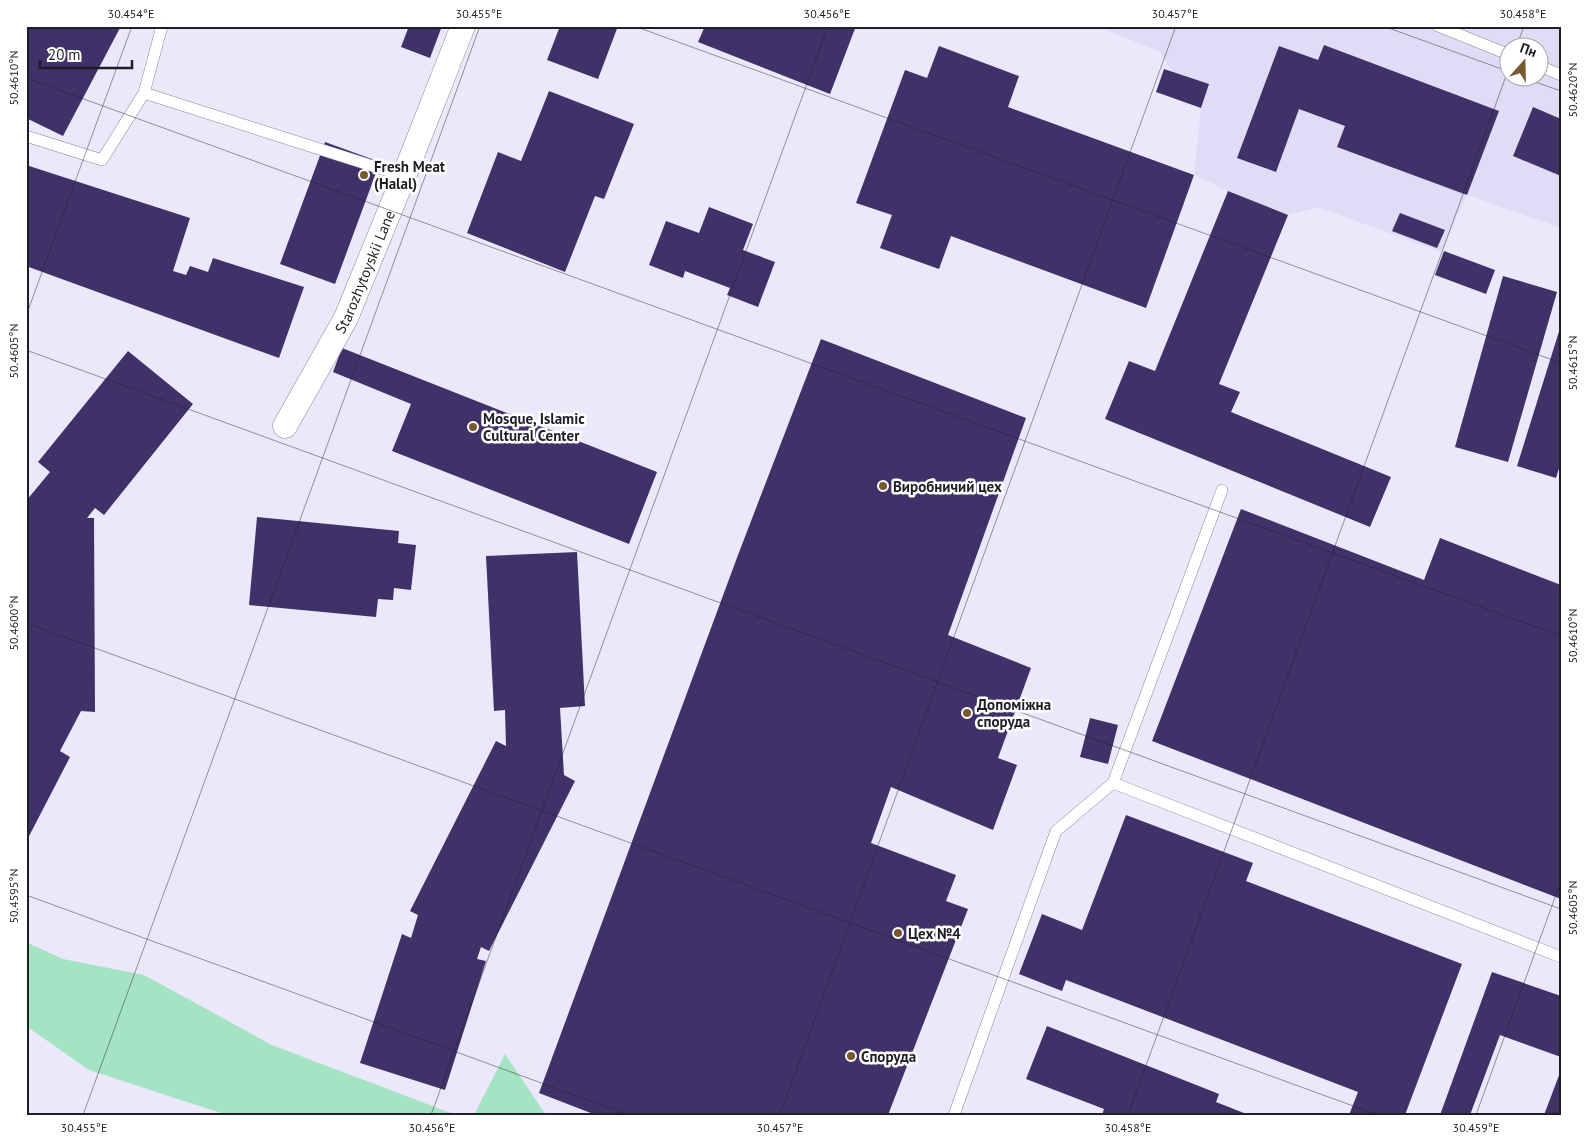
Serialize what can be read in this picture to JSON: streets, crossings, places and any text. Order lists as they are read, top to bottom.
{
  "streets": {
    "street": ["Starozhytoyskii Lane"]
  },
  "places": [
    "Fresh Meat (Halal)",
    "Mosque, Islamic Cultural Center",
    "Виробничий цех",
    "Допоміжна споруда",
    "Цех №4",
    "Споруда"
  ],
  "scale_bar": "20 m",
  "north": "top",
  "coordinates": [
    "30.454°E",
    "30.455°E",
    "30.456°E",
    "30.457°E",
    "30.458°E",
    "50.4610°N",
    "50.4620°N",
    "50.4605°N",
    "50.4615°N",
    "50.4600°N",
    "50.4595°N",
    "30.459°E"
  ]
}
